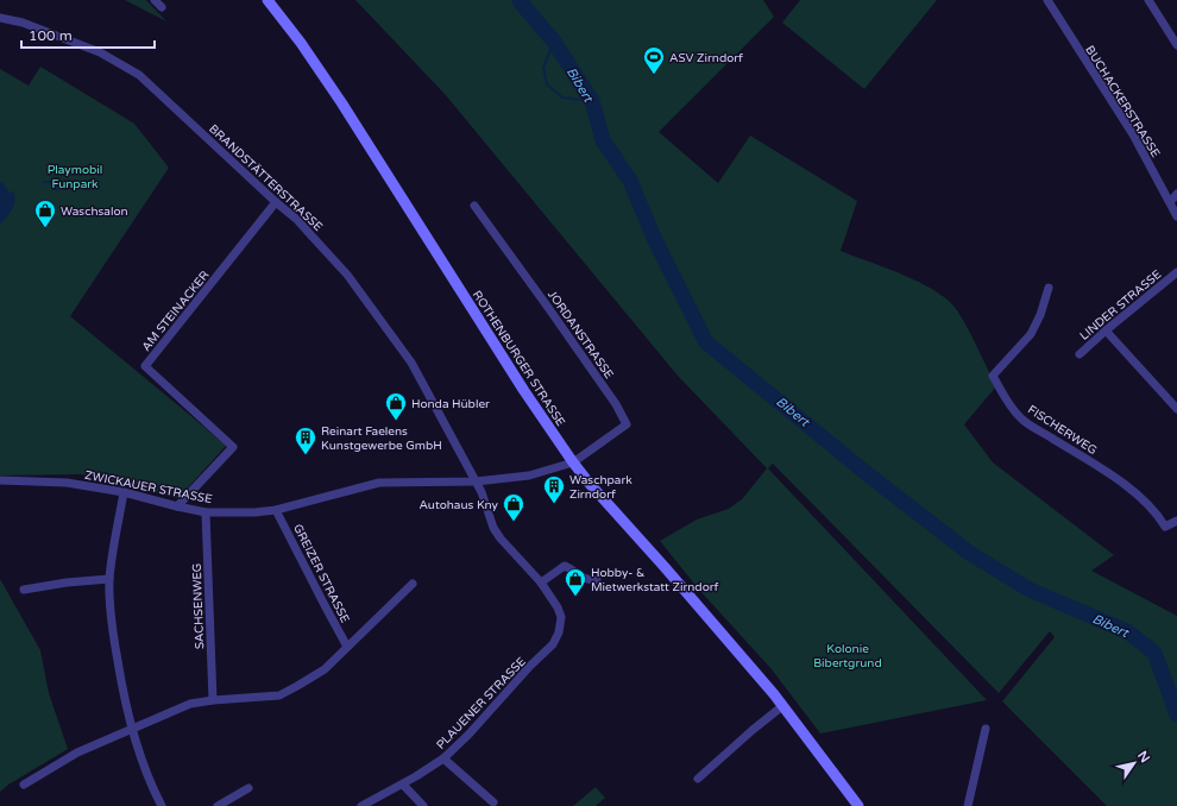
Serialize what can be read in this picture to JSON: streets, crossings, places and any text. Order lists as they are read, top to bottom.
{
  "streets": {
    "main road": ["ROTHENBURGER STRASSE"],
    "street": [
      "BUCHACKERSTRASSE",
      "BRANDSTÄTTERSTRASSE",
      "LINDER STRASSE",
      "AM STEINACKER",
      "JORDANSTRASSE",
      "FISCHERWEG",
      "ZWICKAUER STRASSE",
      "GREIZER STRASSE",
      "SACHSENWEG",
      "PLAUENER STRASSE"
    ]
  },
  "crossings": [
    ["BRANDSTÄTTERSTRASSE", "AM STEINACKER"],
    ["BRANDSTÄTTERSTRASSE", "ZWICKAUER STRASSE"],
    ["BRANDSTÄTTERSTRASSE", "PLAUENER STRASSE"],
    ["AM STEINACKER", "ZWICKAUER STRASSE"],
    ["JORDANSTRASSE", "ROTHENBURGER STRASSE"],
    ["JORDANSTRASSE", "ZWICKAUER STRASSE"],
    ["ROTHENBURGER STRASSE", "ZWICKAUER STRASSE"],
    ["ZWICKAUER STRASSE", "GREIZER STRASSE"],
    ["ZWICKAUER STRASSE", "SACHSENWEG"],
    ["ZWICKAUER STRASSE", "PLAUENER STRASSE"]
  ],
  "water": ["Bibert"],
  "parks": ["Playmobil Funpark", "Kolonie Bibertgrund"],
  "places": {
    "sports": ["ASV Zirndorf"],
    "shop": [
      "Waschsalon",
      "Honda Hübler",
      "Autohaus Kny",
      "Hobby- & Mietwerkstatt Zirndorf"
    ],
    "building": ["Reinart Faelens Kunstgewerbe GmbH", "Waschpark Zirndorf"]
  },
  "scale_bar": "100 m",
  "north": "top right"
}
